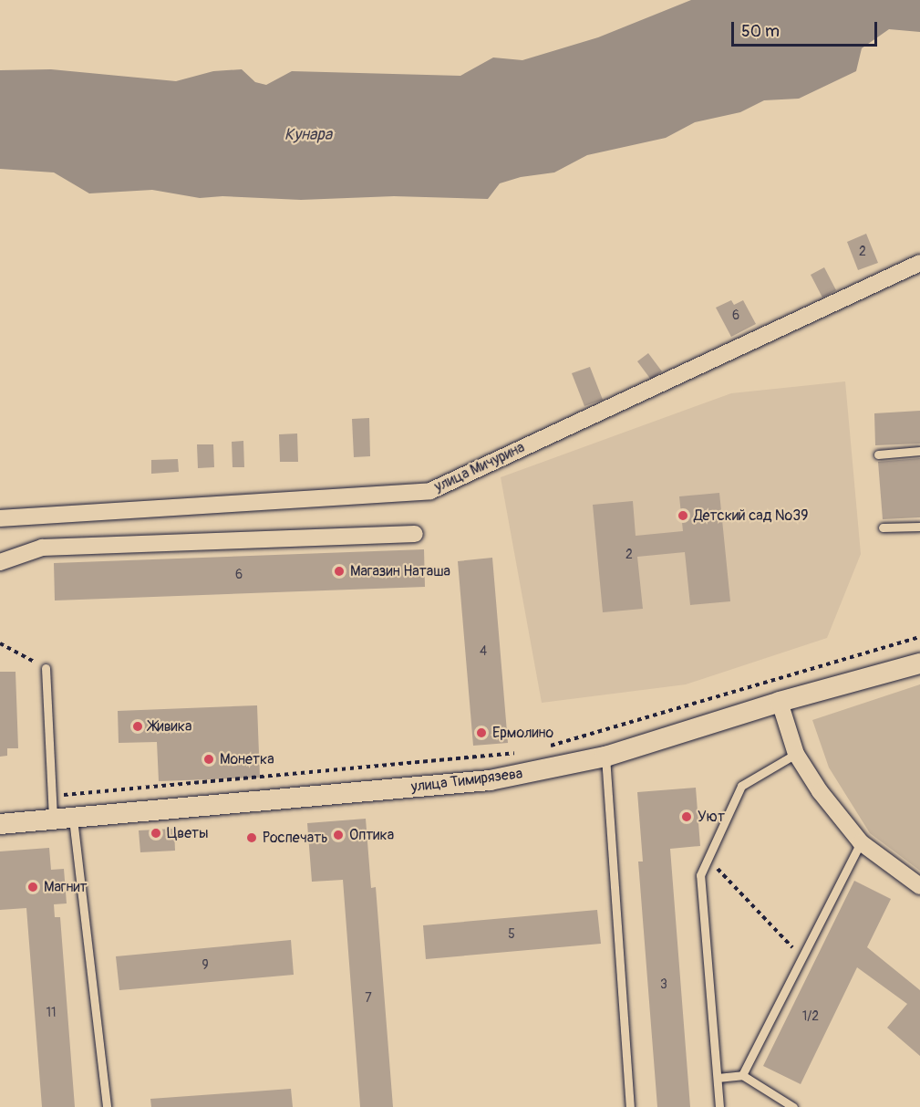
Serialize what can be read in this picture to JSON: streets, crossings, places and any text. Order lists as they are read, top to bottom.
{
  "streets": {
    "street": ["улица Мичурина", "улица Тимирязева"]
  },
  "water": ["Кунара"],
  "places": [
    "Детский сад №39",
    "Магазин Наташа",
    "Живика",
    "Ермолино",
    "Монетка",
    "Уют",
    "Цветы",
    "Оптика",
    "Роспечать",
    "Магнит"
  ],
  "house_numbers": [
    "2",
    "6",
    "2",
    "6",
    "4",
    "5",
    "9",
    "3",
    "7",
    "11",
    "1/2"
  ],
  "scale_bar": "50 m"
}
